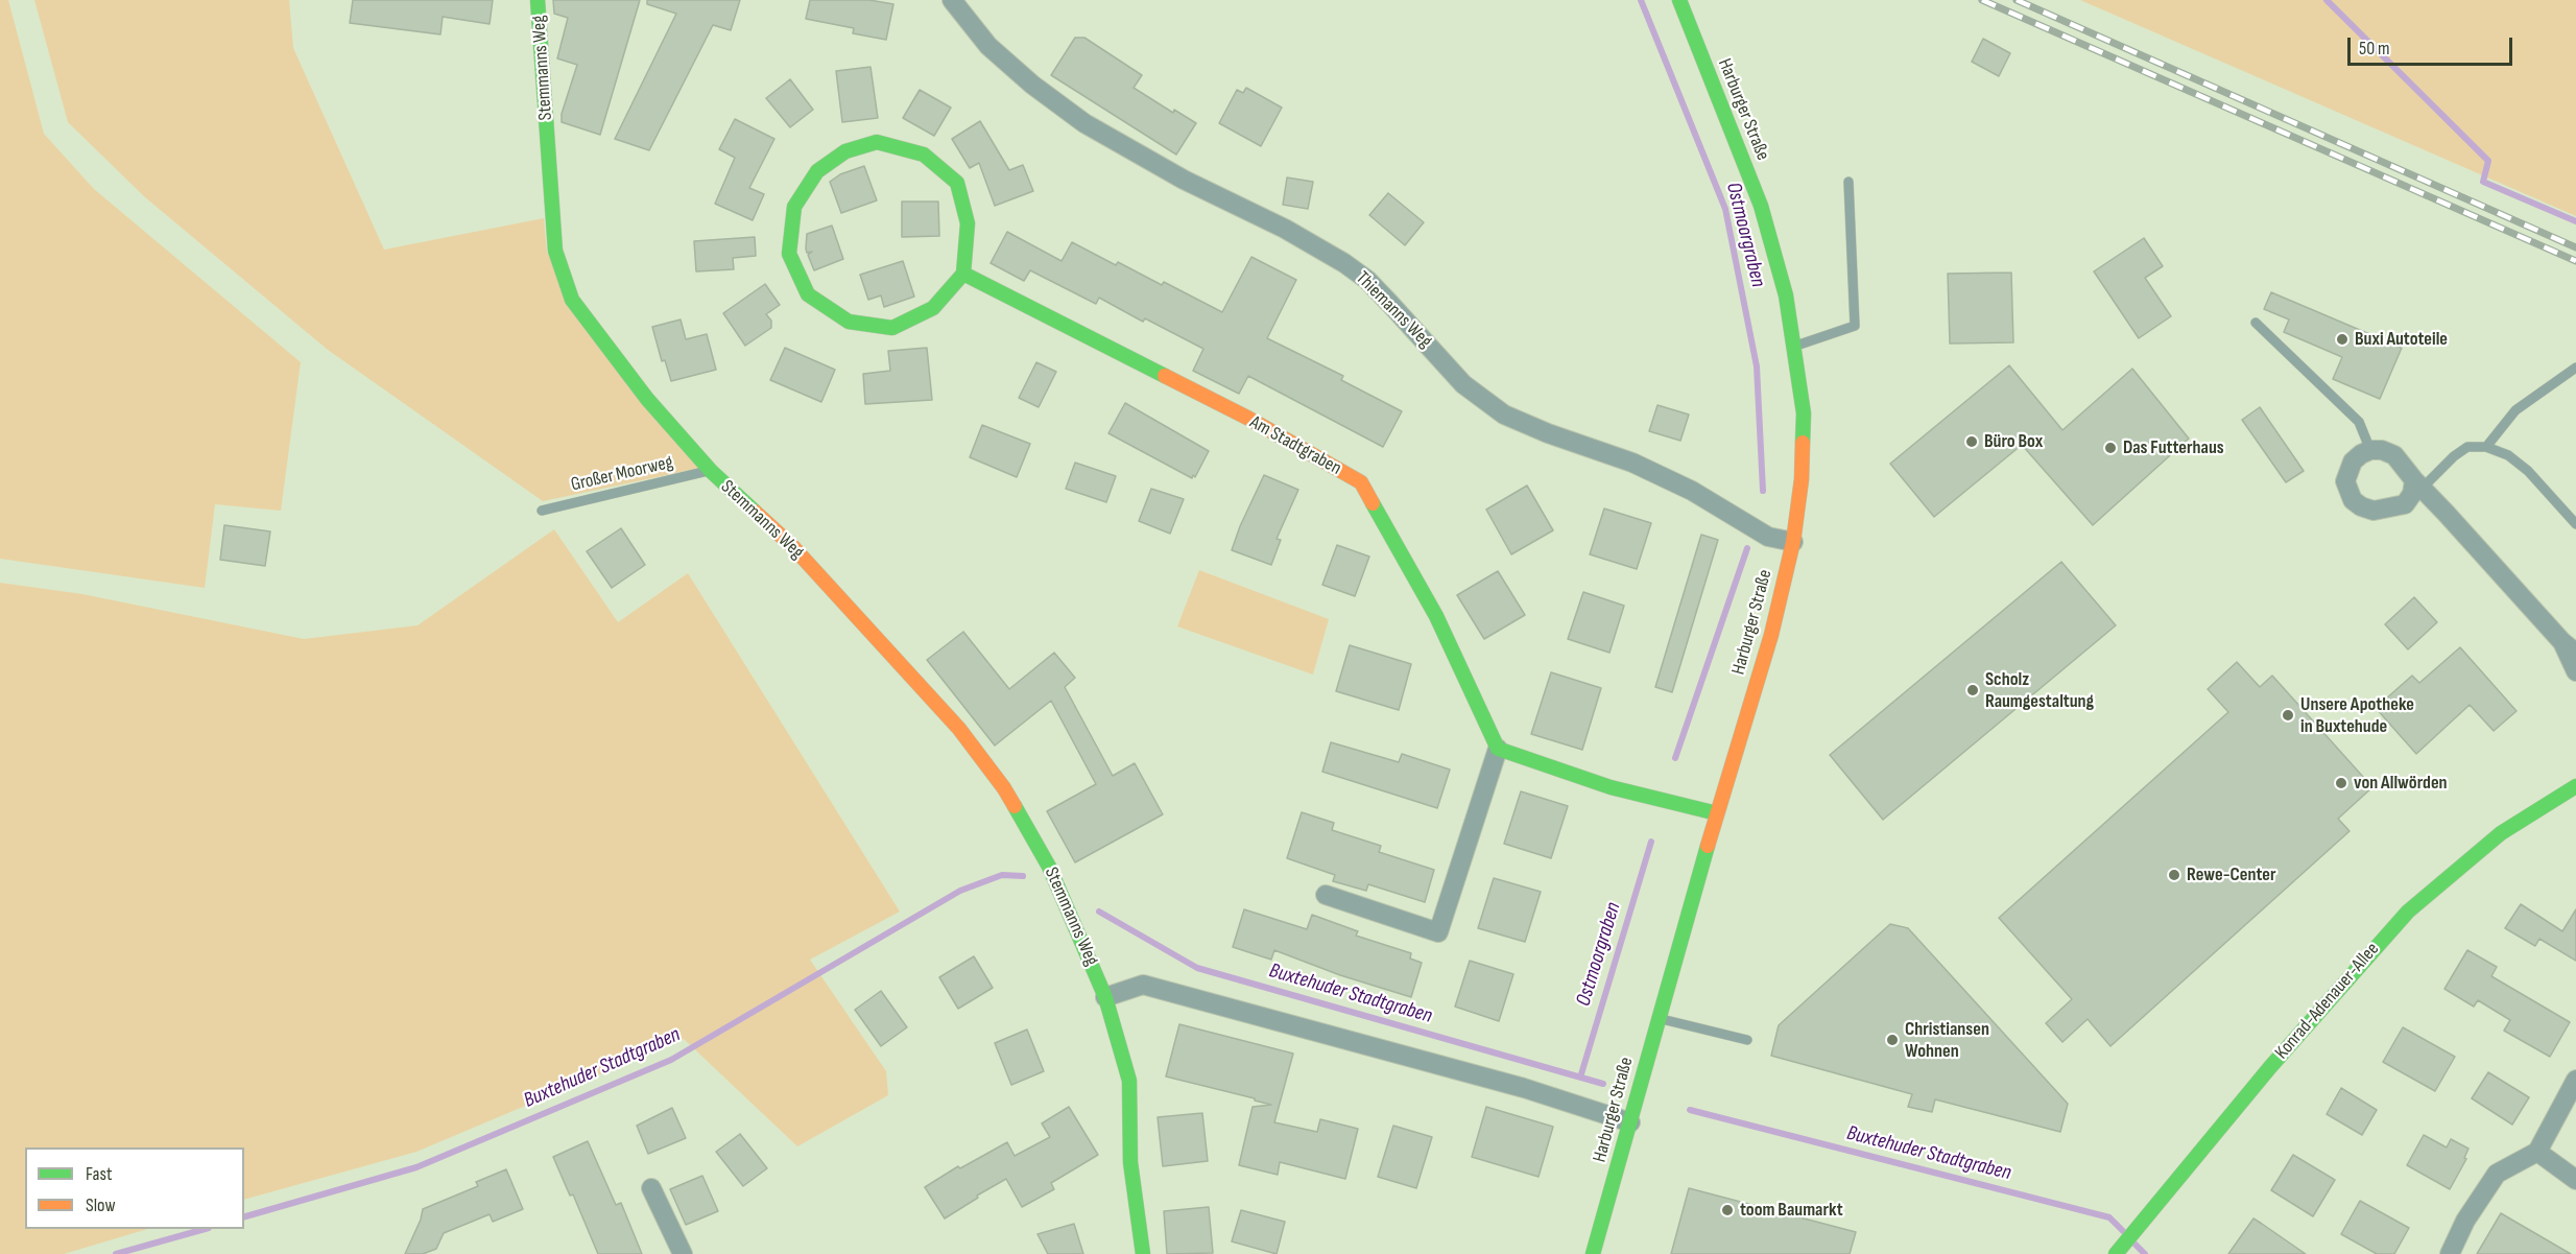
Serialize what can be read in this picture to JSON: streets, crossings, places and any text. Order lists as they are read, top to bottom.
{
  "streets": {
    "street": [
      "Stemmanns Weg",
      "Harburger Straße",
      "Thiemanns Weg",
      "Am Stadtgraben",
      "Konrad-Adenauer-Allee"
    ],
    "lane": ["Großer Moorweg"]
  },
  "crossings": [
    ["Stemmanns Weg", "Großer Moorweg"],
    ["Harburger Straße", "Thiemanns Weg"]
  ],
  "water": ["Ostmoorgraben", "Buxtehuder Stadtgraben"],
  "places": [
    "Buxi Autoteile",
    "Büro Box",
    "Das Futterhaus",
    "Scholz Raumgestaltung",
    "Unsere Apotheke in Buxtehude",
    "von Allwörden",
    "Rewe-Center",
    "Christiansen Wohnen",
    "toom Baumarkt"
  ],
  "legend": ["Fast", "Slow"],
  "scale_bar": "50 m"
}
